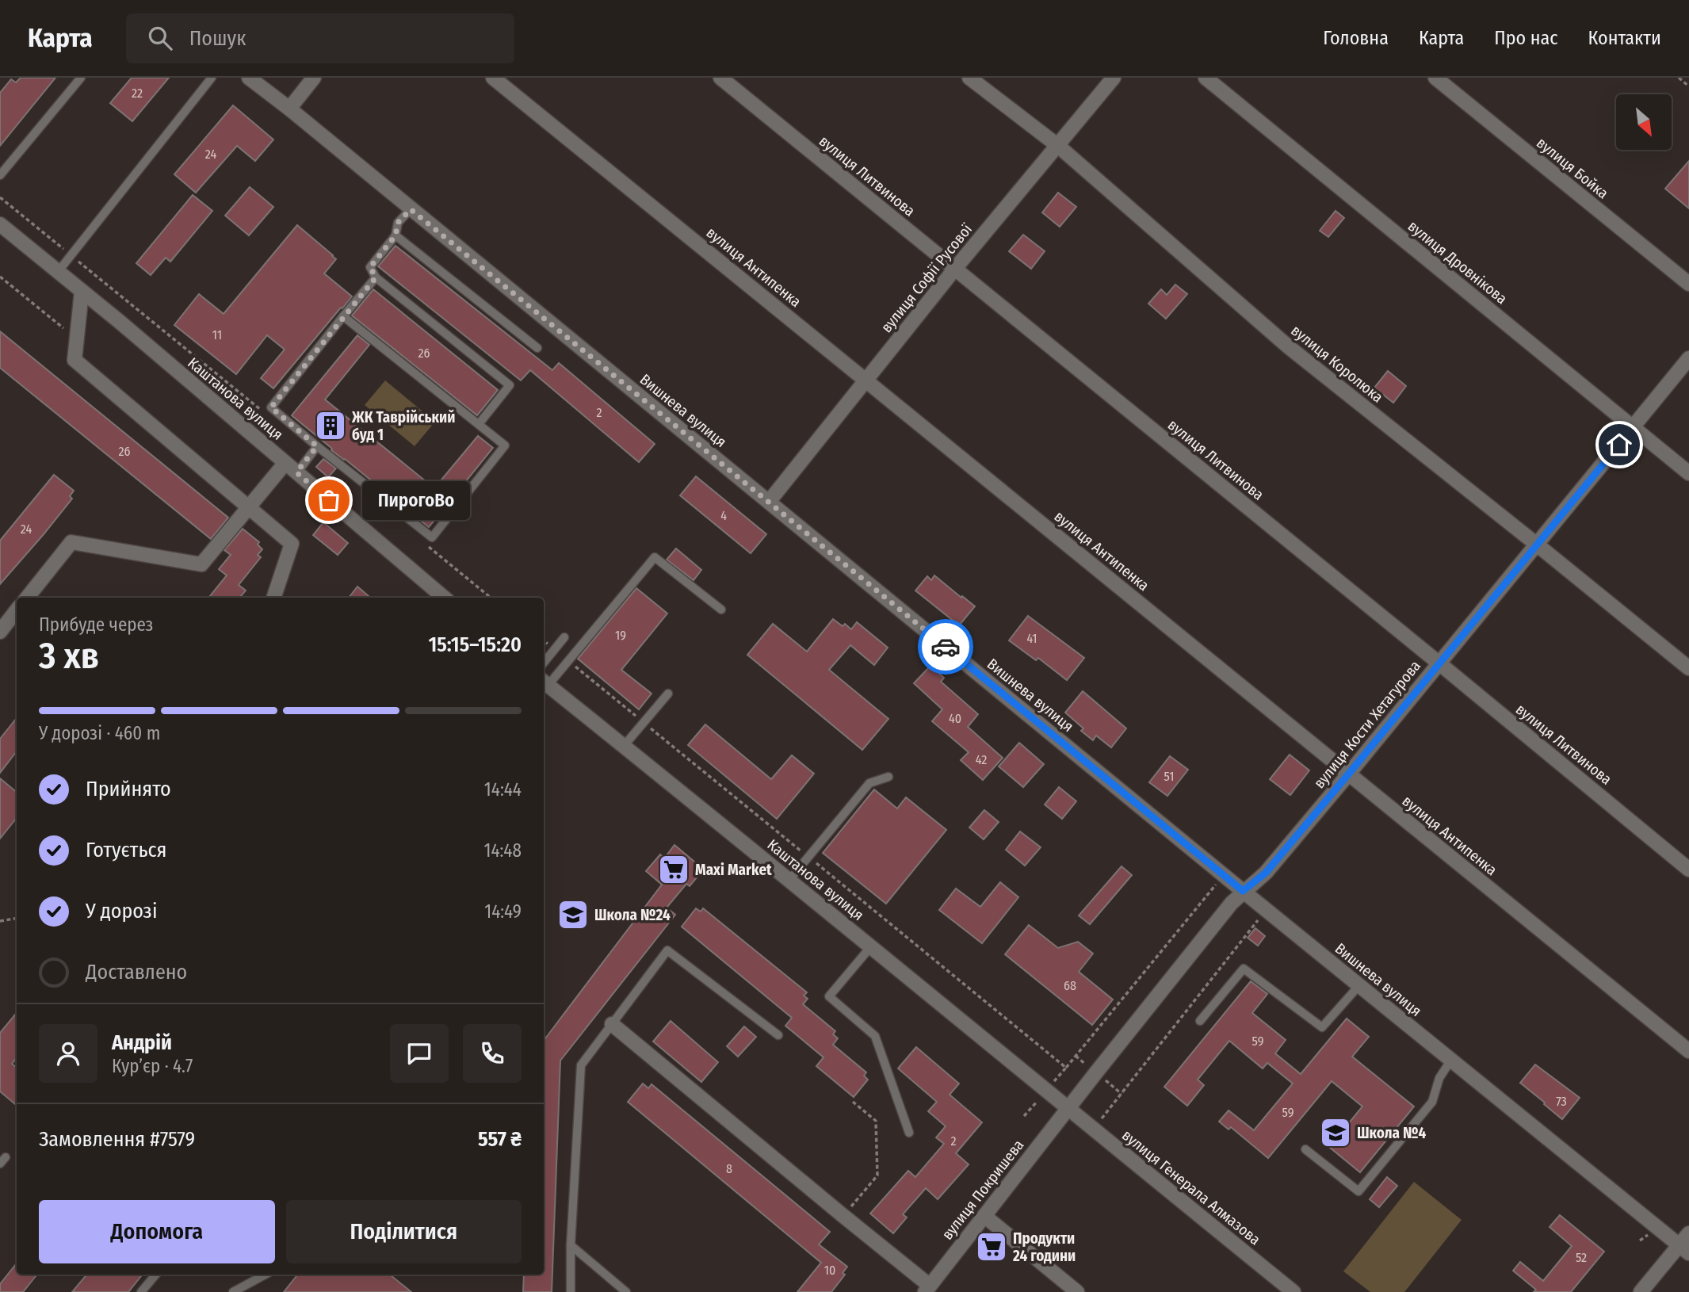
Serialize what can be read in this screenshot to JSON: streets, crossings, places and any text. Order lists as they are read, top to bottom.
{
  "streets": {
    "street": [
      "вулиця Бойка",
      "вулиця Литвинова",
      "вулиця Дровнікова",
      "вулиця Антипенка",
      "вулиця Софії Русової",
      "вулиця Королюка",
      "Каштанова вулиця",
      "Вишнева вулиця",
      "вулиця Кости Хетагурова",
      "вулиця Генерала Алмазова",
      "вулиця Покришева"
    ]
  },
  "crossings": [
    ["вулиця Литвинова", "вулиця Софії Русової"],
    ["вулиця Литвинова", "вулиця Кости Хетагурова"],
    ["вулиця Дровнікова", "вулиця Кости Хетагурова"],
    ["вулиця Антипенка", "вулиця Софії Русової"],
    ["вулиця Антипенка", "вулиця Кости Хетагурова"],
    ["вулиця Софії Русової", "вулиця Королюка"],
    ["вулиця Софії Русової", "Вишнева вулиця"],
    ["вулиця Королюка", "вулиця Кости Хетагурова"],
    ["Каштанова вулиця", "вулиця Кости Хетагурова"],
    ["Каштанова вулиця", "вулиця Генерала Алмазова"],
    ["Каштанова вулиця", "вулиця Покришева"],
    ["Вишнева вулиця", "вулиця Кости Хетагурова"],
    ["вулиця Кости Хетагурова", "вулиця Генерала Алмазова"],
    ["вулиця Кости Хетагурова", "вулиця Покришева"],
    ["вулиця Генерала Алмазова", "вулиця Покришева"]
  ],
  "places": {
    "building": ["ЖК Таврійський буд 1"],
    "other": ["ПирогоВо"],
    "supermarket": ["Maxi Market", "Продукти 24 години"],
    "school or university": ["Школа №24", "Школа №4"]
  },
  "house_numbers": [
    "22",
    "24",
    "11",
    "26",
    "2",
    "26",
    "4",
    "24",
    "19",
    "41",
    "40",
    "42",
    "51",
    "68",
    "59",
    "73",
    "59",
    "2",
    "8",
    "52",
    "10"
  ],
  "north": "bottom right",
  "page": {
    "header": "Карта",
    "search": "Пошук",
    "nav": [
      "Головна",
      "Карта",
      "Про нас",
      "Контакти"
    ],
    "bubble": "ПирогоВо",
    "heading": ["3 хв", "Прибуде через", "15:15–15:20"],
    "panel": [
      "Андрій",
      "Кур’єр · 4.7",
      "Замовлення #7579",
      "557 ₴"
    ],
    "bar": "У дорозі · 460 m",
    "list": [
      ["Прийнято", "14:44"],
      ["Готується", "14:48"],
      ["У дорозі", "14:49"],
      "Доставлено"
    ],
    "buttons": ["Допомога", "Поділитися"]
  }
}
